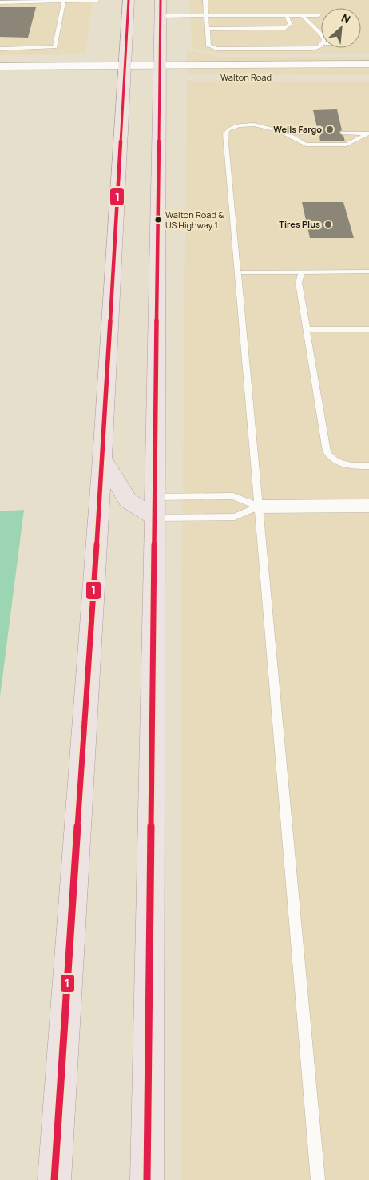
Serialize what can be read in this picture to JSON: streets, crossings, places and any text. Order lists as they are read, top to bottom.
{
  "streets": {
    "main road": ["Walton Road"]
  },
  "places": ["Wells Fargo", "Walton Road & US Highway 1", "Tires Plus"],
  "lines": ["transit line 1"],
  "north": "top right"
}
